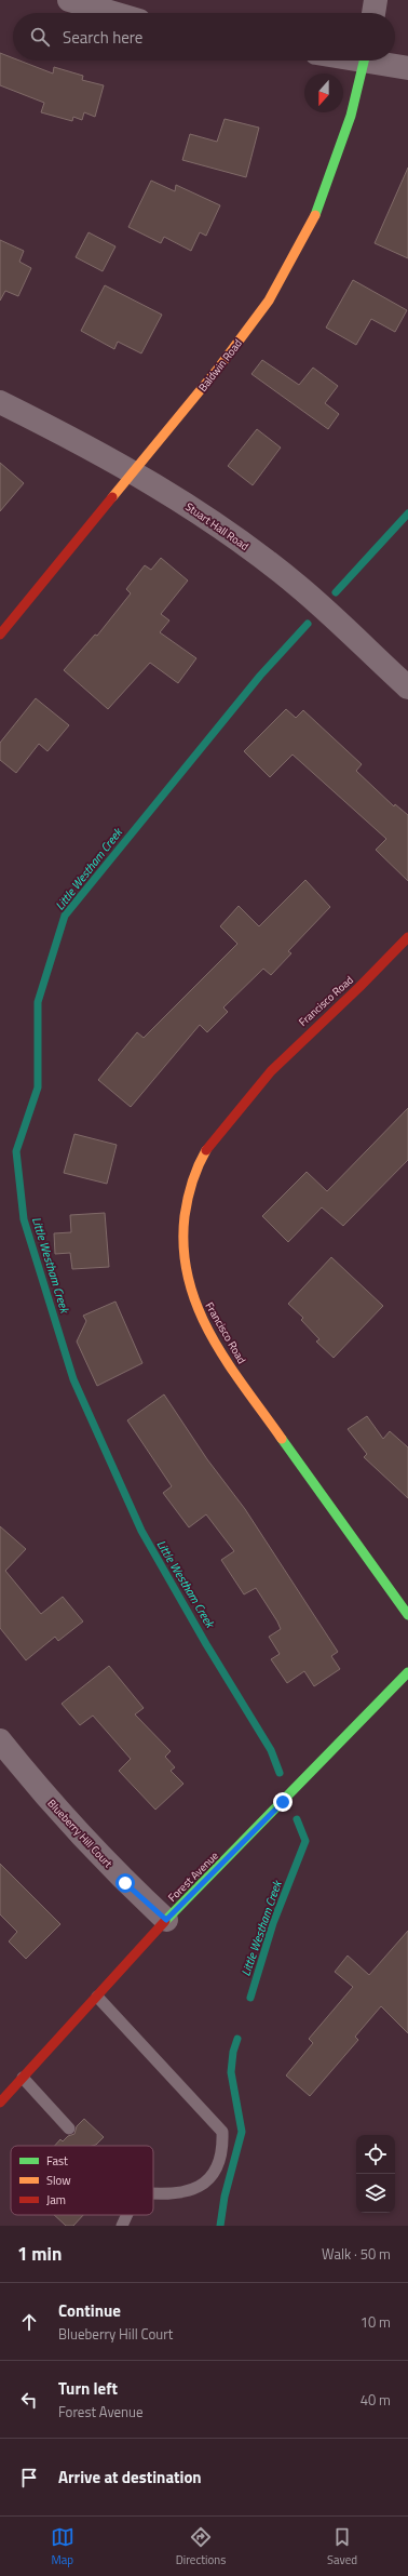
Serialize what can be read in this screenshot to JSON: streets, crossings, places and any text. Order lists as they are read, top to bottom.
{
  "streets": {
    "street": [
      "Baldwin Road",
      "Stuart Hall Road",
      "Francisco Road",
      "Blueberry Hill Court",
      "Forest Avenue"
    ]
  },
  "crossings": [
    ["Baldwin Road", "Stuart Hall Road"],
    ["Blueberry Hill Court", "Forest Avenue"]
  ],
  "water": ["Little Westham Creek"],
  "legend": ["Fast", "Slow", "Jam"],
  "north": "bottom",
  "page": {
    "search": "Search here",
    "heading": ["1 min", "Walk · 50 m"],
    "list": [
      ["Continue", "Blueberry Hill Court", "10 m"],
      ["Turn left", "Forest Avenue", "40 m"],
      "Arrive at destination"
    ],
    "nav": ["Map", "Directions", "Saved"]
  }
}
